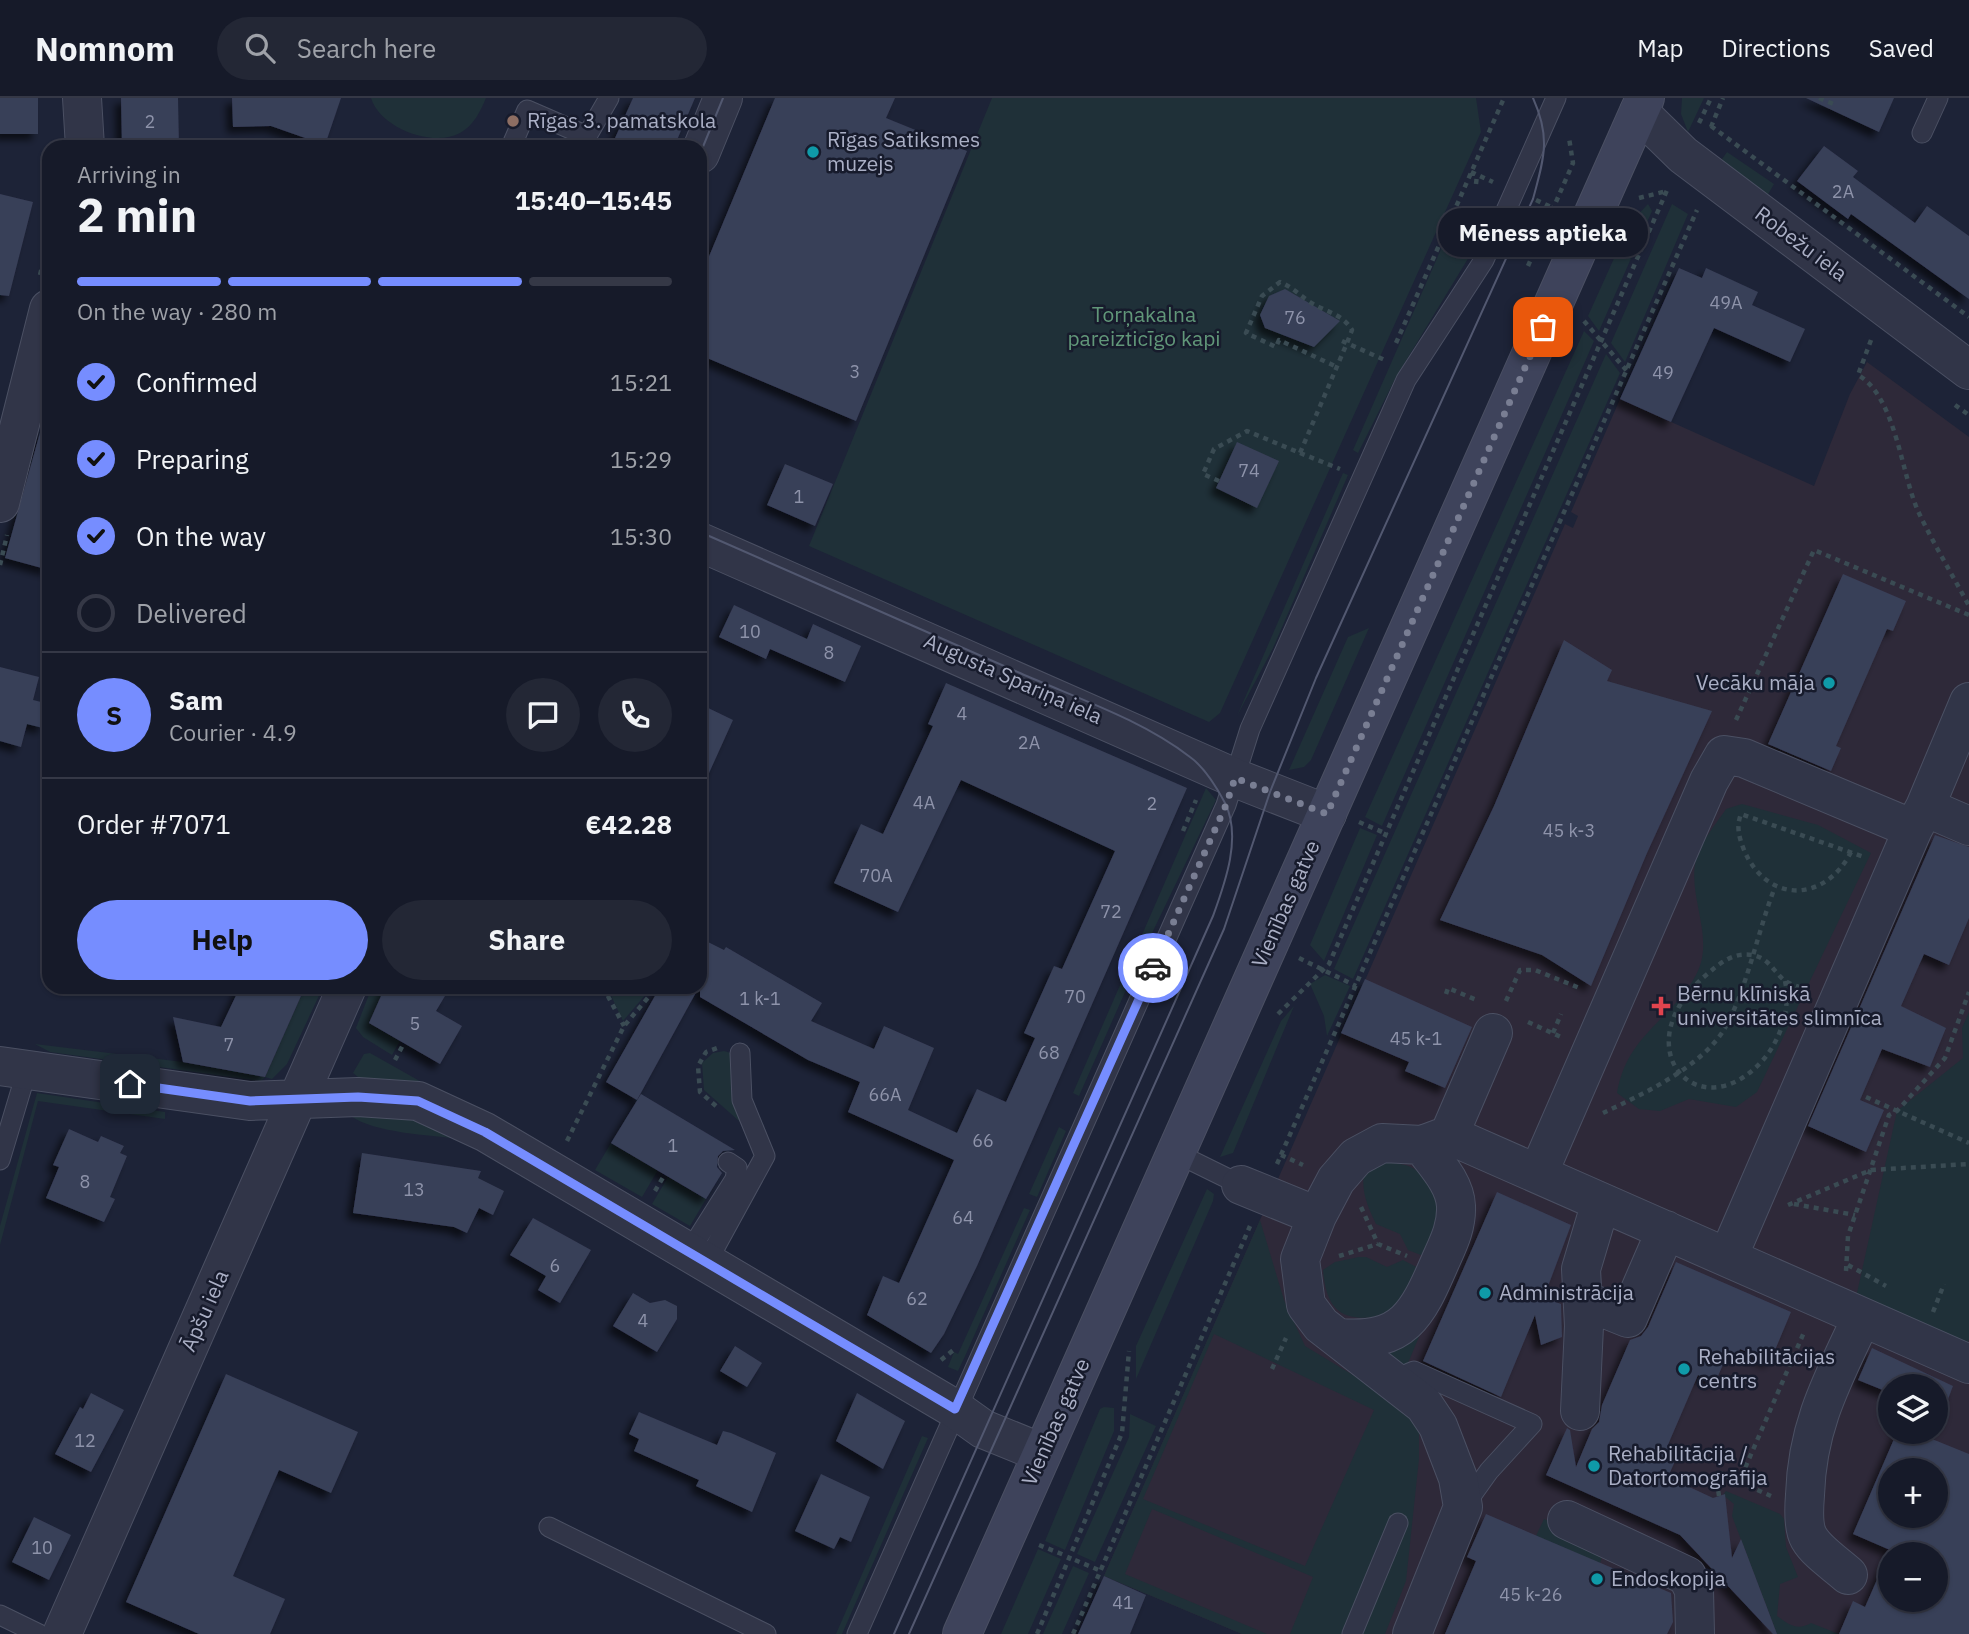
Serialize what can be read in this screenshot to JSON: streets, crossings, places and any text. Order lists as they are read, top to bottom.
{
  "streets": {
    "main road": ["Vienības gatve"],
    "street": ["Robežu iela", "Augusta Spariņa iela", "Āpšu iela"]
  },
  "crossings": [
    ["Robežu iela", "Vienības gatve"],
    ["Augusta Spariņa iela", "Vienības gatve"]
  ],
  "parks": ["Torņakalna pareizticīgo kapi"],
  "places": {
    "other": [
      "Rīgas 3. pamatskola",
      "Rīgas Satiksmes muzejs",
      "Mēness aptieka",
      "Vecāku māja",
      "Administrācija",
      "Rehabilitācijas centrs",
      "Rehabilitācija / Datortomogrāfija",
      "Endoskopija"
    ],
    "health": ["Bērnu klīniskā universitātes slimnīca"]
  },
  "house_numbers": [
    "2",
    "2A",
    "49A",
    "76",
    "3",
    "49",
    "74",
    "1",
    "10",
    "8",
    "4",
    "2A",
    "4A",
    "2",
    "45 k-3",
    "70A",
    "72",
    "70",
    "1 k-1",
    "5",
    "45 k-1",
    "7",
    "68",
    "66A",
    "66",
    "1",
    "8",
    "13",
    "64",
    "6",
    "62",
    "4",
    "12",
    "10",
    "45 k-26",
    "41"
  ],
  "page": {
    "header": "Nomnom",
    "search": "Search here",
    "nav": ["Map", "Directions", "Saved"],
    "heading": ["2 min", "Arriving in", "15:40–15:45"],
    "panel": [
      "Sam",
      "Courier · 4.9",
      "Order #7071",
      "€42.28"
    ],
    "bubble": "Mēness aptieka",
    "bar": "On the way · 280 m",
    "list": [
      ["Confirmed", "15:21"],
      ["Preparing", "15:29"],
      ["On the way", "15:30"],
      "Delivered"
    ],
    "round": "S",
    "buttons": ["Help", "Share"],
    "map_buttons": ["+", "−"]
  }
}
